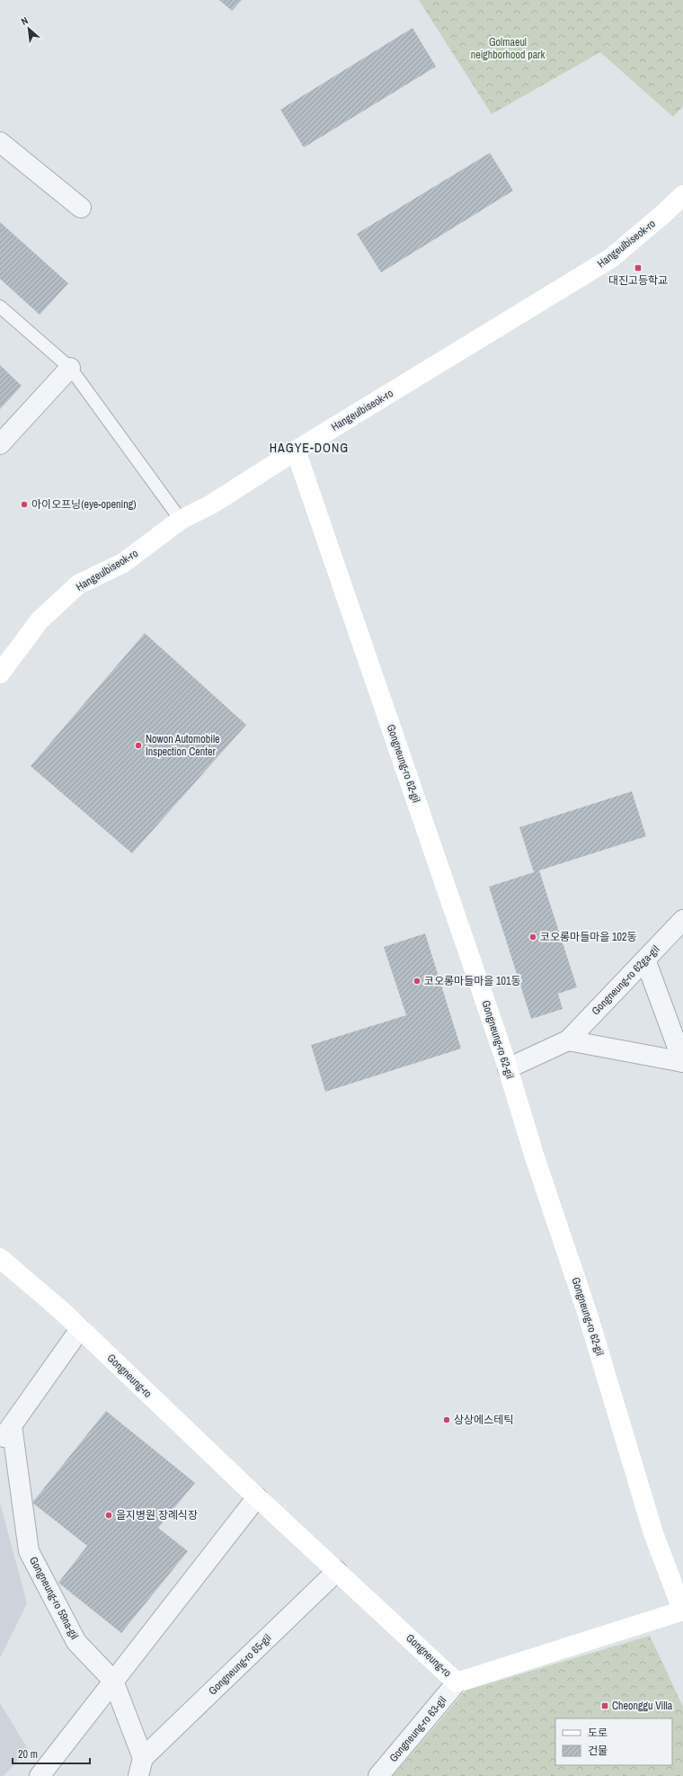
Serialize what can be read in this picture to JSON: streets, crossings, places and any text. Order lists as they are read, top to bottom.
{
  "streets": {
    "street": [
      "Hangeulbiseok-ro",
      "Gongneung-ro 62-gil",
      "Gongneung-ro 62ga-gil",
      "Gongneung-ro",
      "Gongneung-ro 59na-gil",
      "Gongneung-ro 65-gil",
      "Gongneung-ro 63-gil"
    ]
  },
  "crossings": [
    ["Hangeulbiseok-ro", "Gongneung-ro 62-gil"],
    ["Gongneung-ro 62-gil", "Gongneung-ro 62ga-gil"],
    ["Gongneung-ro 62-gil", "Gongneung-ro"],
    ["Gongneung-ro", "Gongneung-ro 65-gil"],
    ["Gongneung-ro", "Gongneung-ro 63-gil"],
    ["Gongneung-ro 59na-gil", "Gongneung-ro 65-gil"]
  ],
  "districts": ["HAGYE-DONG"],
  "parks": ["Golmaeul neighborhood park"],
  "places": {
    "transit": ["대진고등학교", "Cheonggu Villa"],
    "other": [
      "아이오프닝(eye-opening)",
      "Nowon Automobile Inspection Center",
      "코오롱마들마을 102동",
      "코오롱마들마을 101동",
      "상상에스테틱",
      "을지병원 장례식장"
    ]
  },
  "legend": ["도로", "건물"],
  "scale_bar": "20 m",
  "north": "top left"
}
